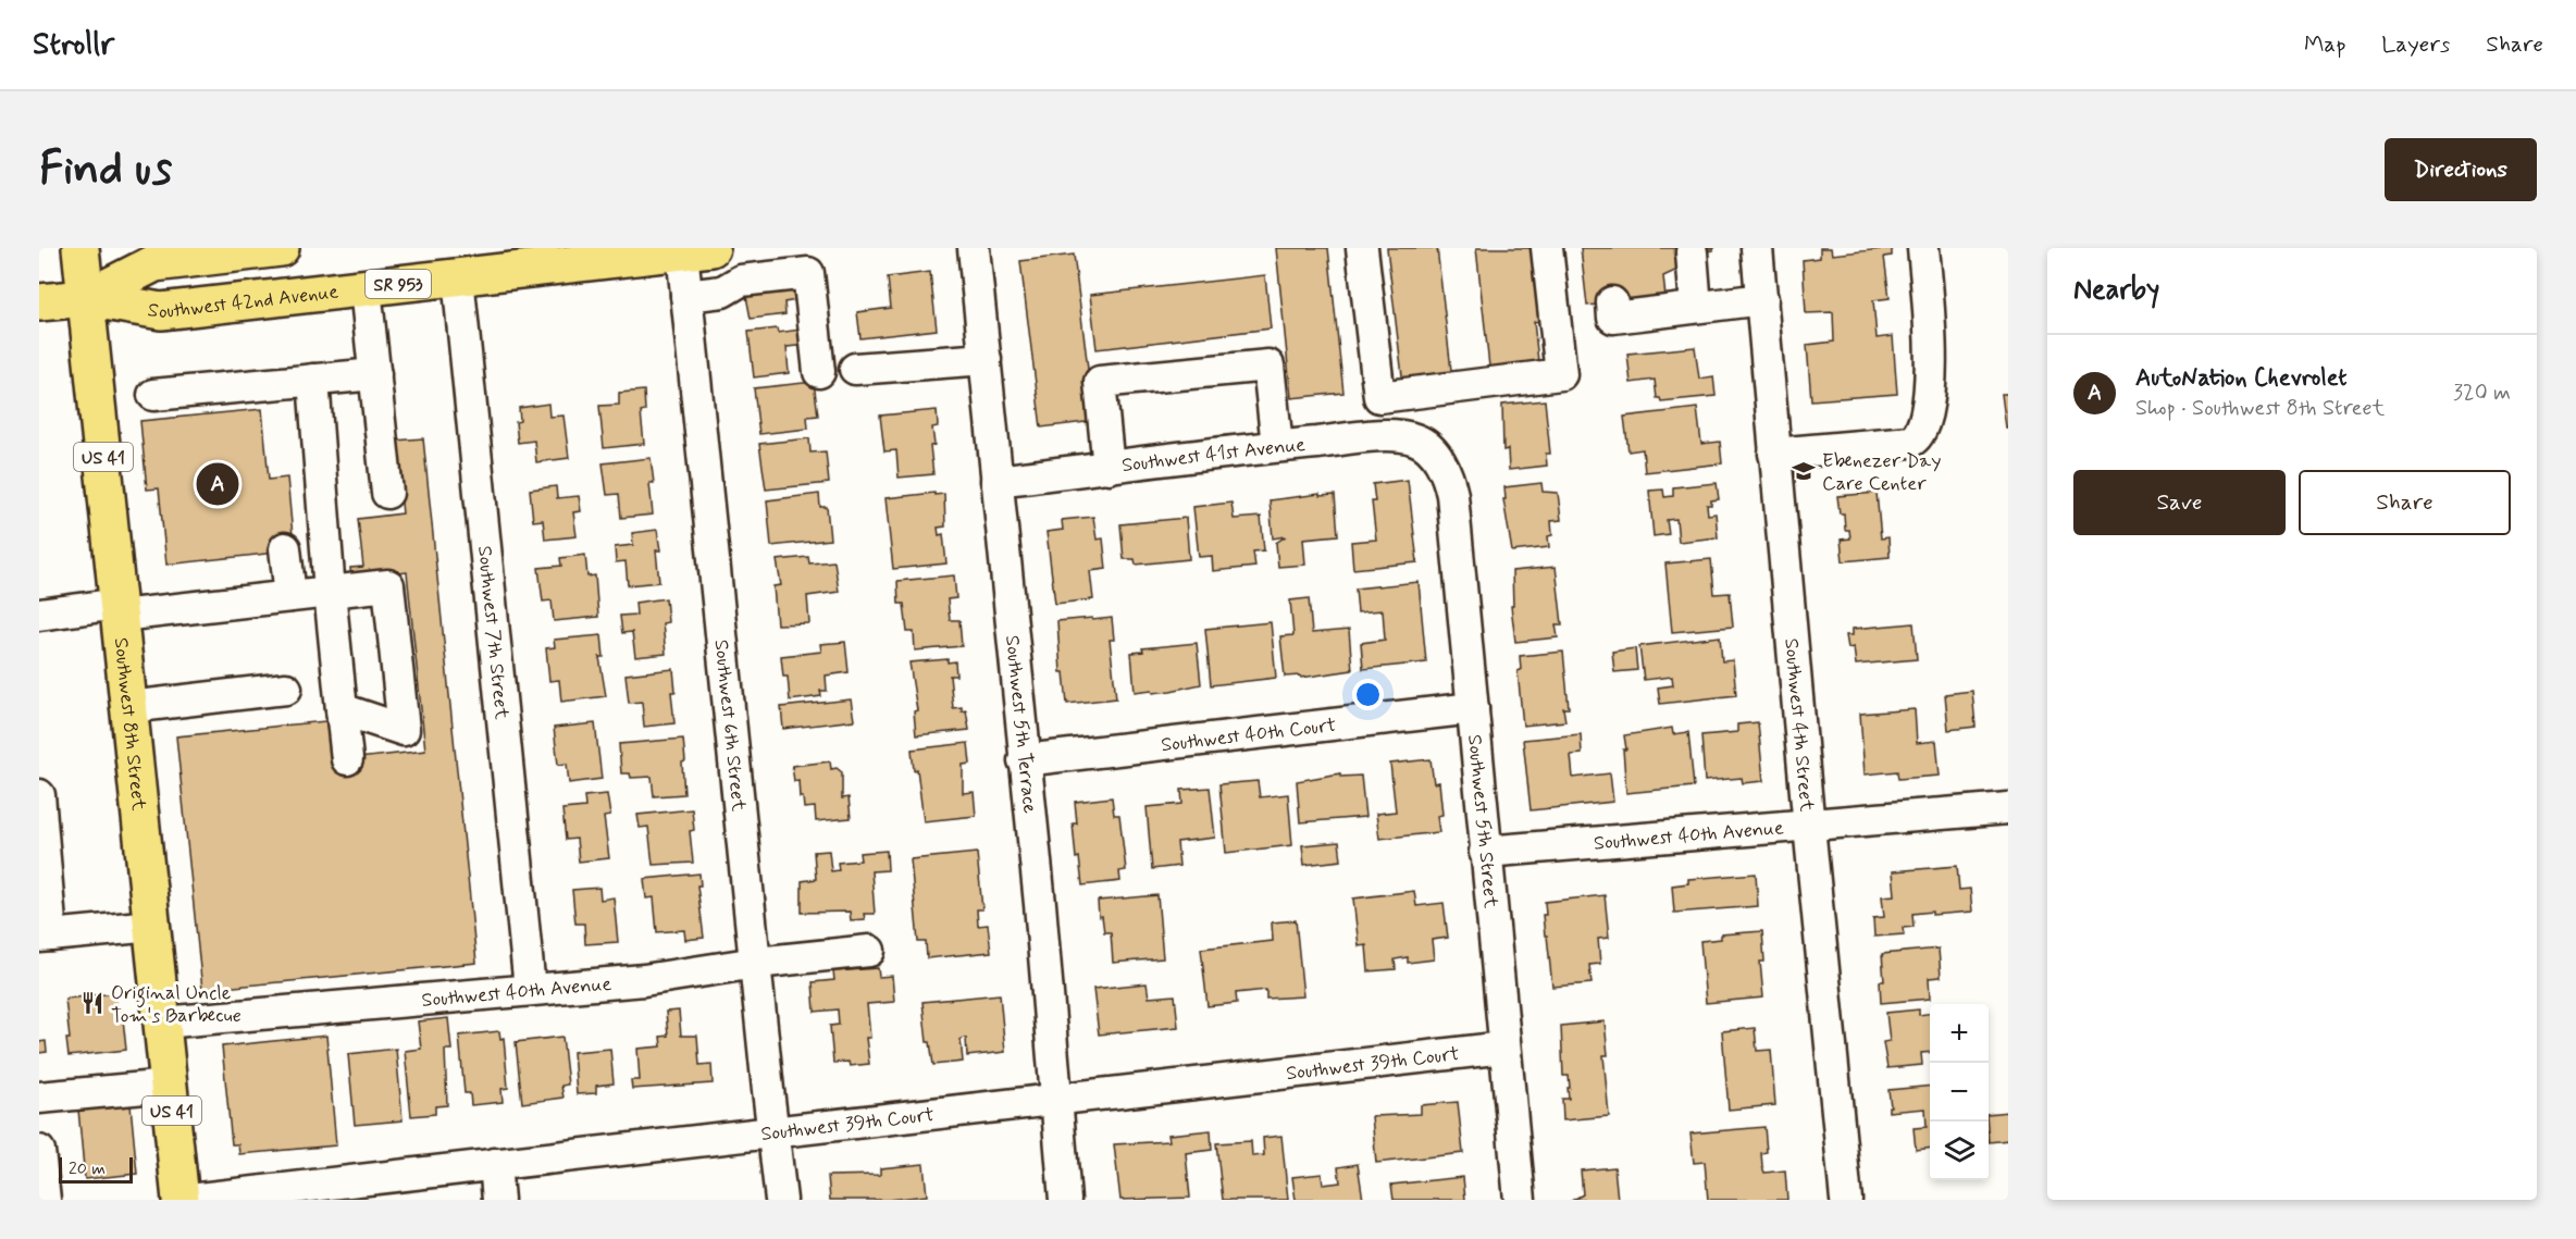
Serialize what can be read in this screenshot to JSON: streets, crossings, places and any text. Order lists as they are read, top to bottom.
{
  "streets": {
    "main road": [
      "SR 953",
      "Southwest 42nd Avenue",
      "US 41",
      "Southwest 8th Street"
    ],
    "street": [
      "Southwest 41st Avenue",
      "Southwest 7th Street",
      "Southwest 5th Terrace",
      "Southwest 4th Street",
      "Southwest 6th Street",
      "Southwest 40th Court",
      "Southwest 5th Street",
      "Southwest 40th Avenue",
      "Southwest 39th Court"
    ]
  },
  "crossings": [
    ["Southwest 42nd Avenue", "Southwest 7th Street"],
    ["Southwest 42nd Avenue", "Southwest 8th Street"],
    ["Southwest 42nd Avenue", "Southwest 6th Street"],
    ["Southwest 41st Avenue", "Southwest 5th Terrace"],
    ["Southwest 41st Avenue", "Southwest 5th Street"],
    ["Southwest 7th Street", "Southwest 40th Avenue"],
    ["Southwest 8th Street", "Southwest 40th Avenue"],
    ["Southwest 5th Terrace", "Southwest 40th Court"],
    ["Southwest 5th Terrace", "Southwest 39th Court"],
    ["Southwest 4th Street", "Southwest 40th Avenue"],
    ["Southwest 6th Street", "Southwest 40th Avenue"],
    ["Southwest 6th Street", "Southwest 39th Court"],
    ["Southwest 40th Court", "Southwest 5th Street"],
    ["Southwest 5th Street", "Southwest 40th Avenue"],
    ["Southwest 5th Street", "Southwest 39th Court"]
  ],
  "places": {
    "school or university": ["Ebenezer Day Care Center"],
    "restaurant": ["Original Uncle Tom's Barbecue"]
  },
  "scale_bar": "20 m",
  "page": {
    "header": "Strollr",
    "nav": ["Map", "Layers", "Share"],
    "buttons": [
      "Directions",
      ["Save", "Share"]
    ],
    "title": "Find us",
    "heading": "Nearby",
    "list": [
      {
        "mark": "A",
        "name": "AutoNation Chevrolet",
        "note": "Shop · Southwest 8th Street",
        "value": "320 m"
      }
    ],
    "pins": "A",
    "map_buttons": ["+", "−"],
    "scale": "20 m"
  }
}
